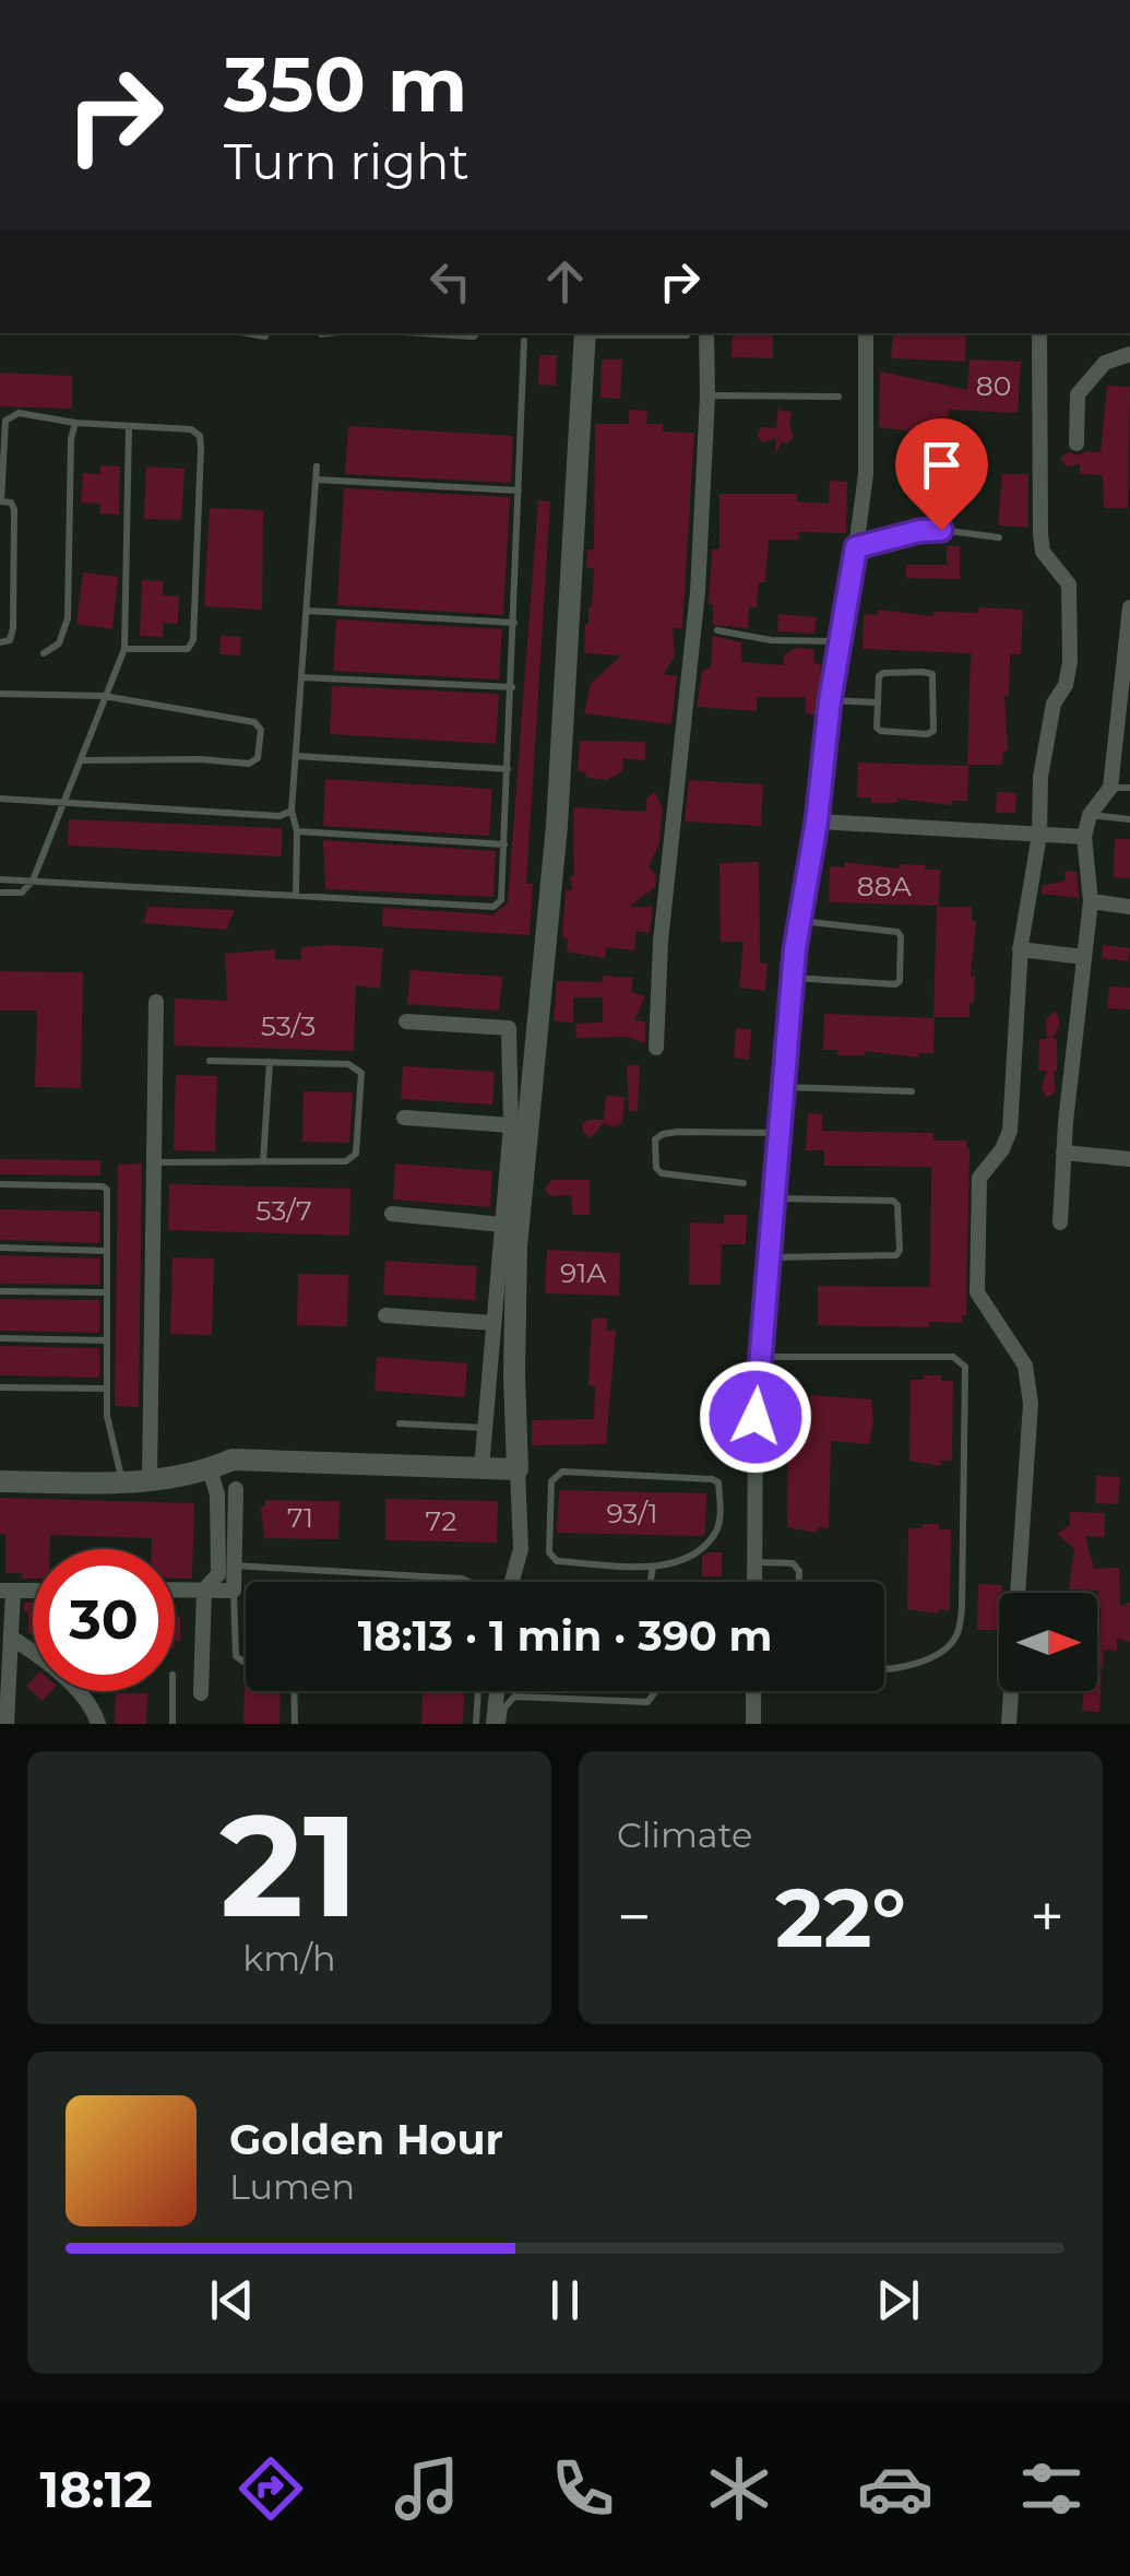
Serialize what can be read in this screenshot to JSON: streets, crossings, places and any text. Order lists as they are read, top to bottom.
{
  "house_numbers": [
    "80",
    "88А",
    "53/3",
    "53/7",
    "91A",
    "93/1",
    "71",
    "72"
  ],
  "north": "right",
  "page": {
    "turn": ["350 m", "Turn right"],
    "limit": "30",
    "trip": "18:13 · 1 min · 390 m",
    "tile": [
      ["21", "km/h"],
      "Climate"
    ],
    "heat": ["−", "22°", "+"],
    "song": ["Golden Hour", "Lumen"],
    "tabs": "18:12"
  }
}
